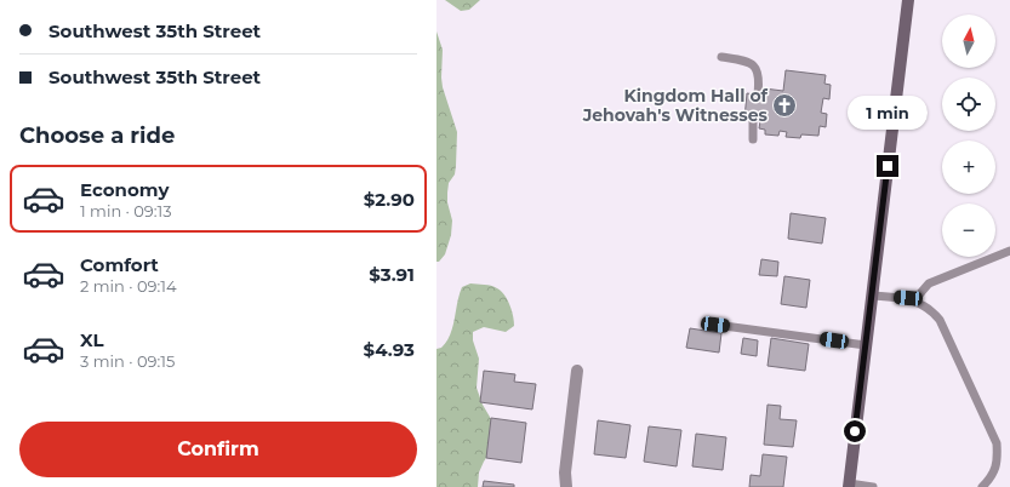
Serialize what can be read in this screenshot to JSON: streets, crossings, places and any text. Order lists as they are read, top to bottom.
{
  "places": {
    "church": ["Kingdom Hall of Jehovah's Witnesses"]
  },
  "north": "top",
  "page": {
    "banner": ["Southwest 35th Street", "Southwest 35th Street"],
    "map_buttons": ["+", "−"],
    "bubble": "1 min",
    "heading": "Choose a ride",
    "list": [
      {
        "name": "Economy",
        "note": "1 min · 09:13",
        "value": "$2.90"
      },
      {
        "name": "Comfort",
        "note": "2 min · 09:14",
        "value": "$3.91"
      },
      {
        "name": "XL",
        "note": "3 min · 09:15",
        "value": "$4.93"
      }
    ],
    "buttons": "Confirm"
  }
}
